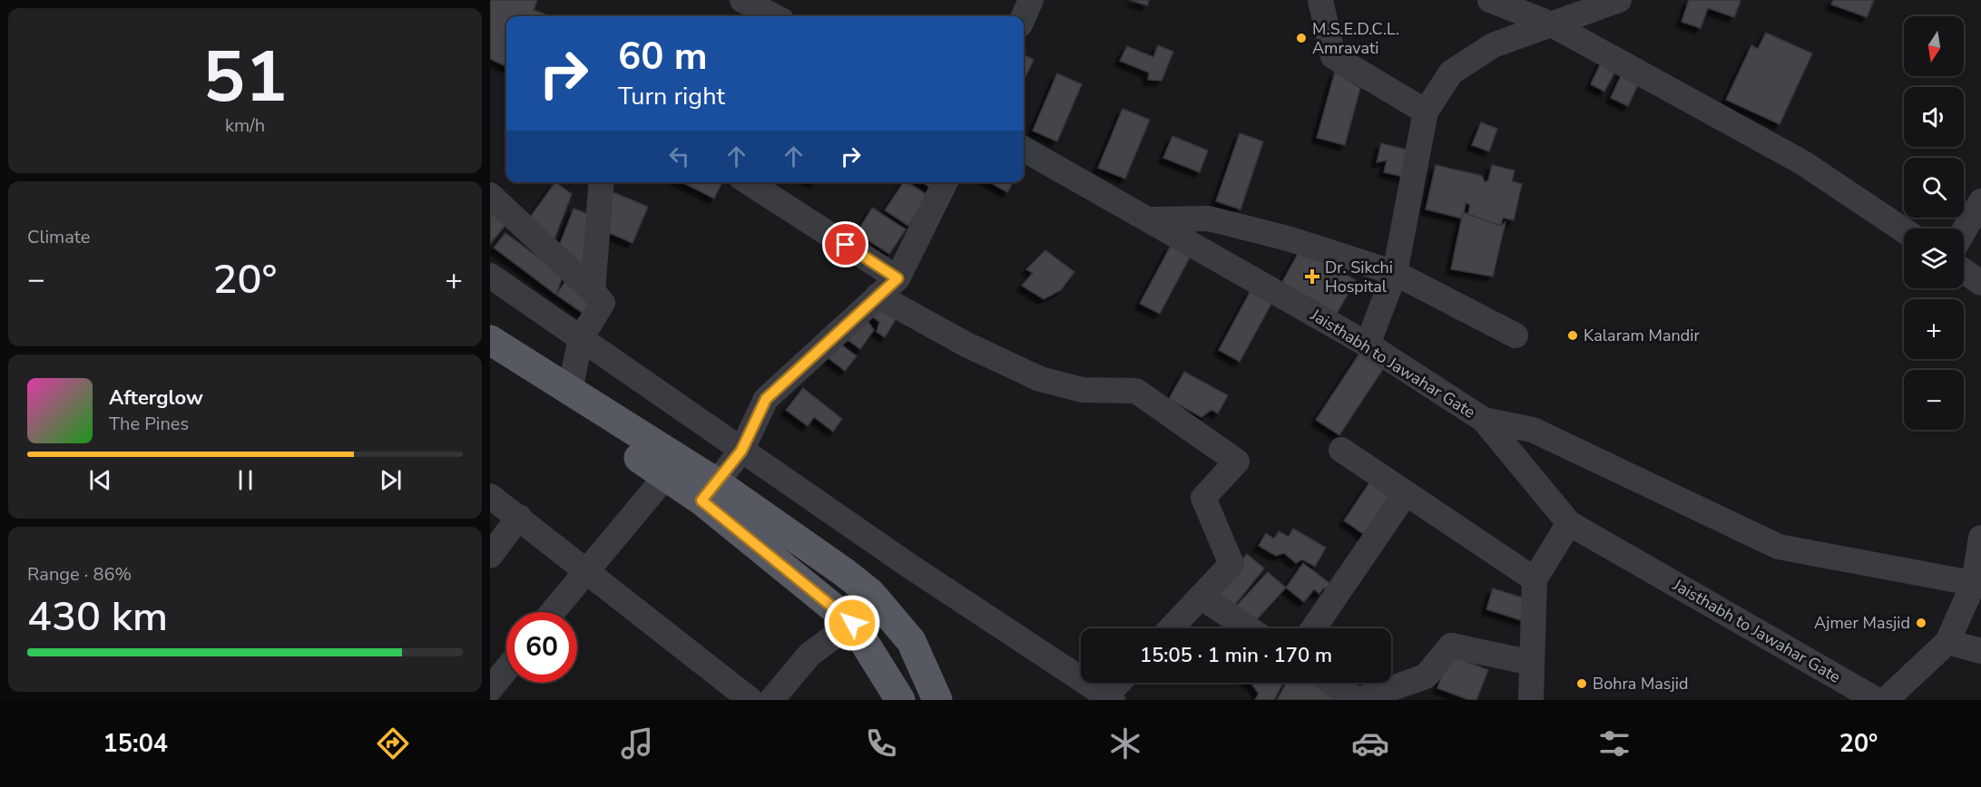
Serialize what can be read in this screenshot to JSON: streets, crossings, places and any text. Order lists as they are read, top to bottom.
{
  "streets": {
    "street": ["Jaisthabh to Jawahar Gate"]
  },
  "places": {
    "other": [
      "M.S.E.D.C.L. Amravati",
      "Kalaram Mandir",
      "Ajmer Masjid",
      "Bohra Masjid"
    ],
    "health": ["Dr. Sikchi Hospital"]
  },
  "north": "bottom",
  "page": {
    "tile": [
      ["51", "km/h"],
      "Climate",
      ["Range · 86%", "430 km"]
    ],
    "map_buttons": ["+", "−"],
    "turn": ["60 m", "Turn right"],
    "heat": ["−", "20°", "+"],
    "song": ["Afterglow", "The Pines"],
    "limit": "60",
    "trip": "15:05 · 1 min · 170 m",
    "tabs": ["15:04", "20°"]
  }
}
